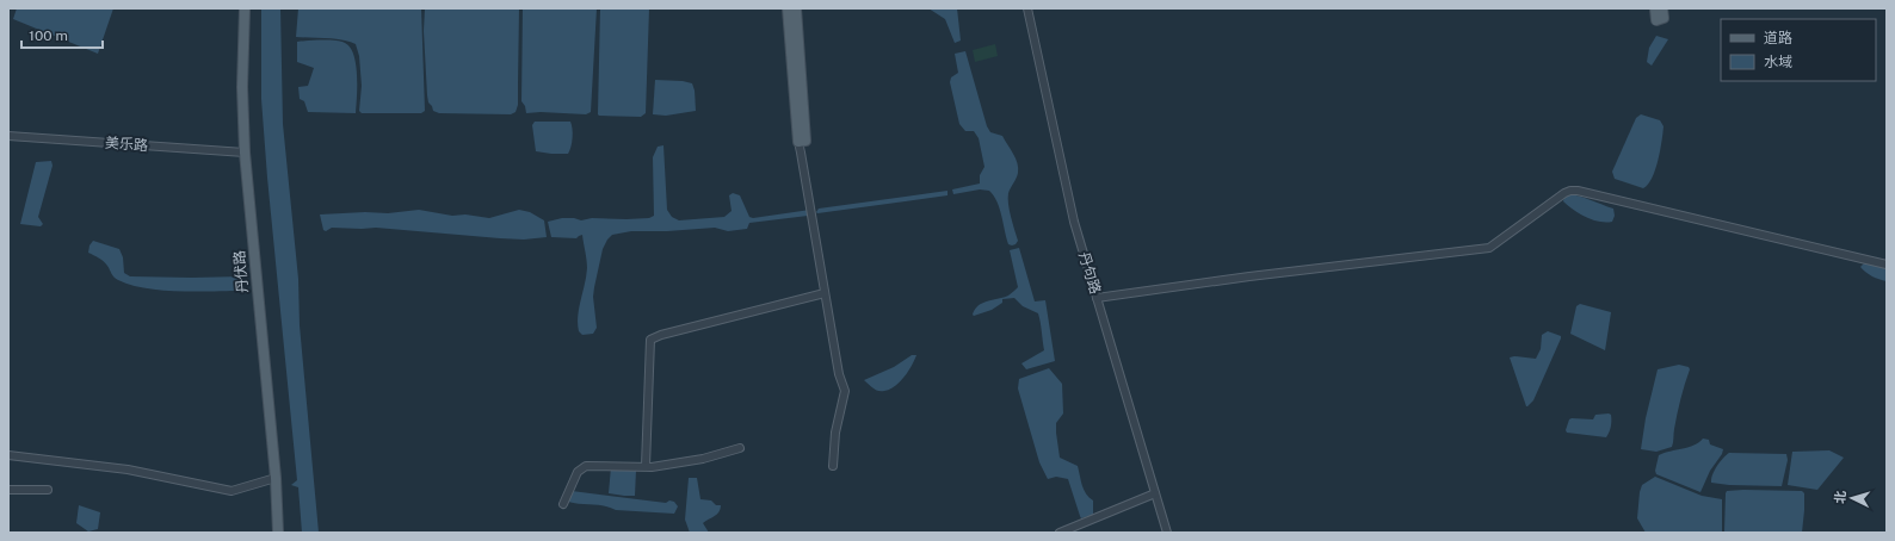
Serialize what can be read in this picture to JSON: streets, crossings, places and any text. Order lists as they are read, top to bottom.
{
  "streets": {
    "main road": ["丹伏路"],
    "street": ["美乐路", "丹句路"]
  },
  "crossings": [
    ["美乐路", "丹伏路"]
  ],
  "legend": ["道路", "水域"],
  "scale_bar": "100 m",
  "north": "left"
}
